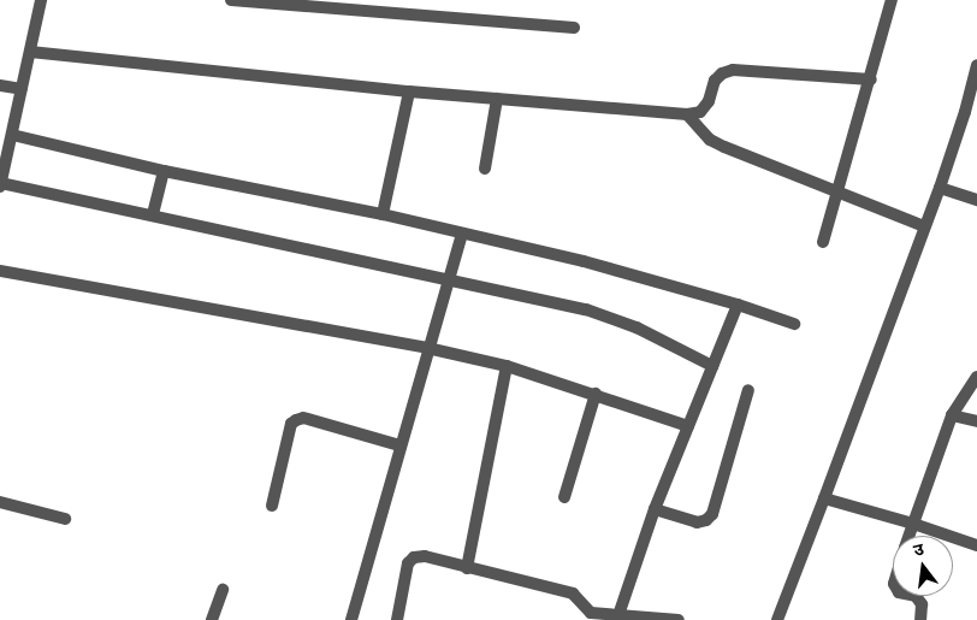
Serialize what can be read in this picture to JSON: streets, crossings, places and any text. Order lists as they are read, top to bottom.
{
  "north": "top"
}
